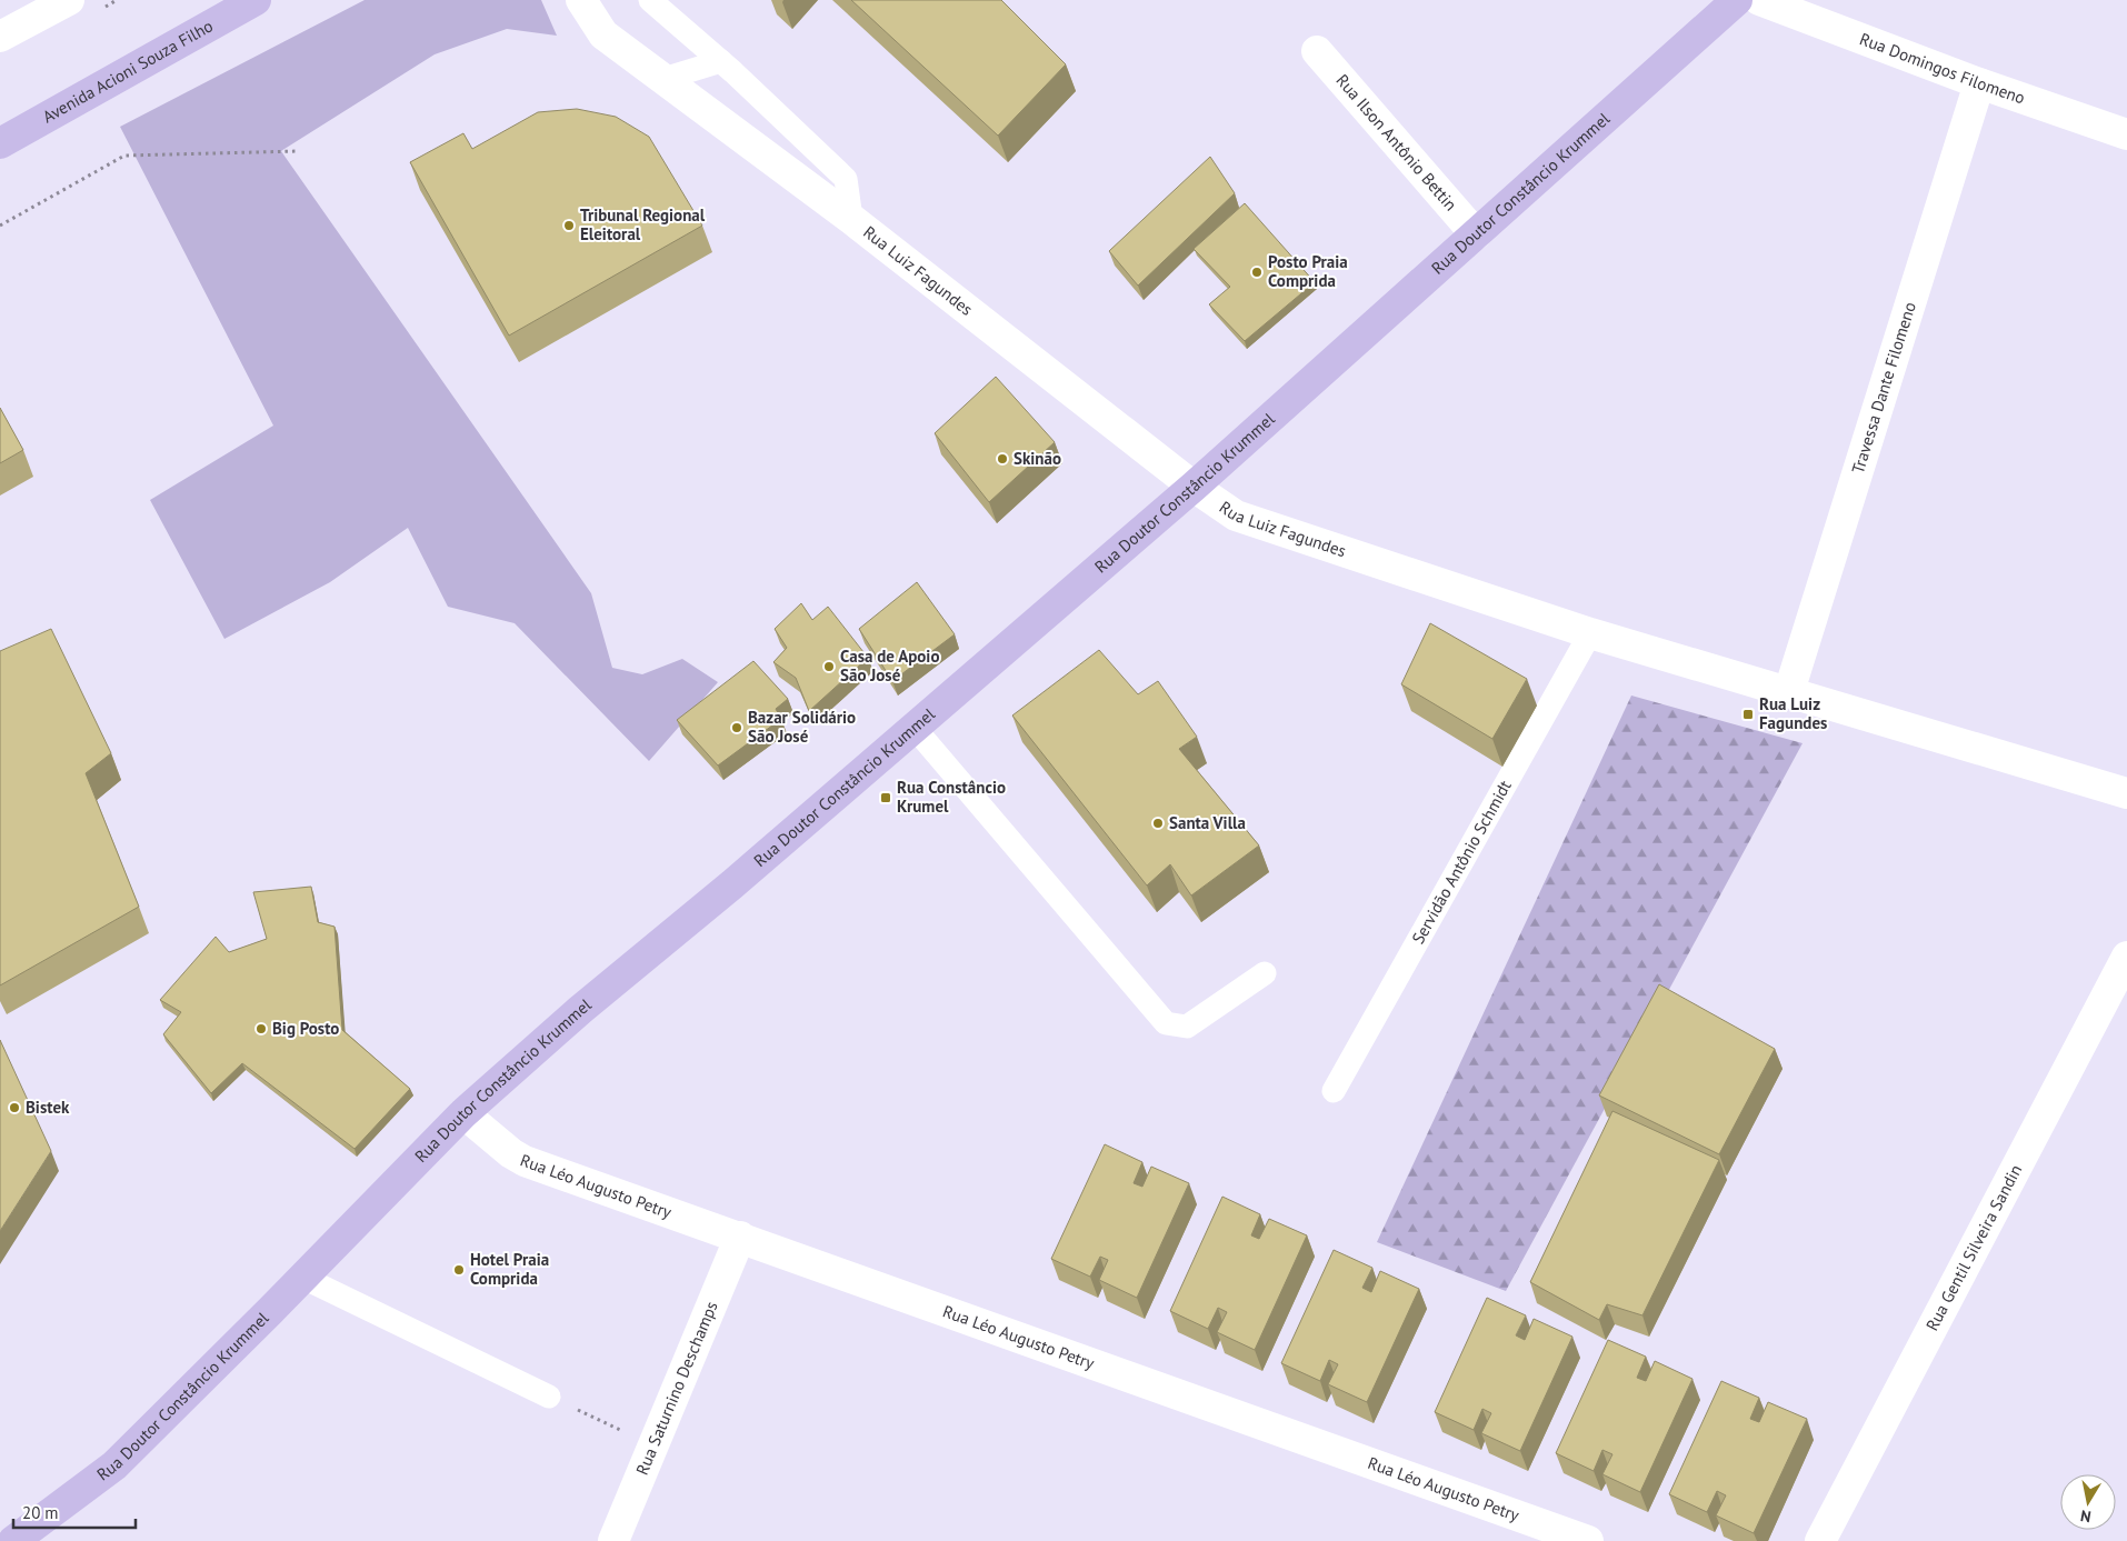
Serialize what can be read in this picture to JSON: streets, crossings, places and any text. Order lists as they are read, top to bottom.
{
  "streets": {
    "main road": ["Avenida Acioni Souza Filho", "Rua Doutor Constâncio Krummel"],
    "street": [
      "Rua Domingos Filomeno",
      "Rua Ilson Antônio Bettin",
      "Rua Luiz Fagundes",
      "Travessa Dante Filomeno",
      "Rua Léo Augusto Petry",
      "Rua Gentil Silveira Sandin",
      "Rua Saturnino Deschamps"
    ],
    "lane": ["Servidão Antônio Schmidt"]
  },
  "crossings": [
    ["Rua Domingos Filomeno", "Travessa Dante Filomeno"],
    ["Rua Ilson Antônio Bettin", "Rua Doutor Constâncio Krummel"],
    ["Rua Doutor Constâncio Krummel", "Rua Luiz Fagundes"],
    ["Rua Doutor Constâncio Krummel", "Rua Léo Augusto Petry"],
    ["Rua Luiz Fagundes", "Travessa Dante Filomeno"],
    ["Rua Luiz Fagundes", "Servidão Antônio Schmidt"],
    ["Rua Léo Augusto Petry", "Rua Saturnino Deschamps"]
  ],
  "places": {
    "other": [
      "Tribunal Regional Eleitoral",
      "Posto Praia Comprida",
      "Skinão",
      "Casa de Apoio São José",
      "Bazar Solidário São José",
      "Santa Villa",
      "Big Posto",
      "Bistek",
      "Hotel Praia Comprida"
    ],
    "transit": ["Rua Luiz Fagundes", "Rua Constâncio Krumel"]
  },
  "scale_bar": "20 m",
  "north": "bottom"
}
